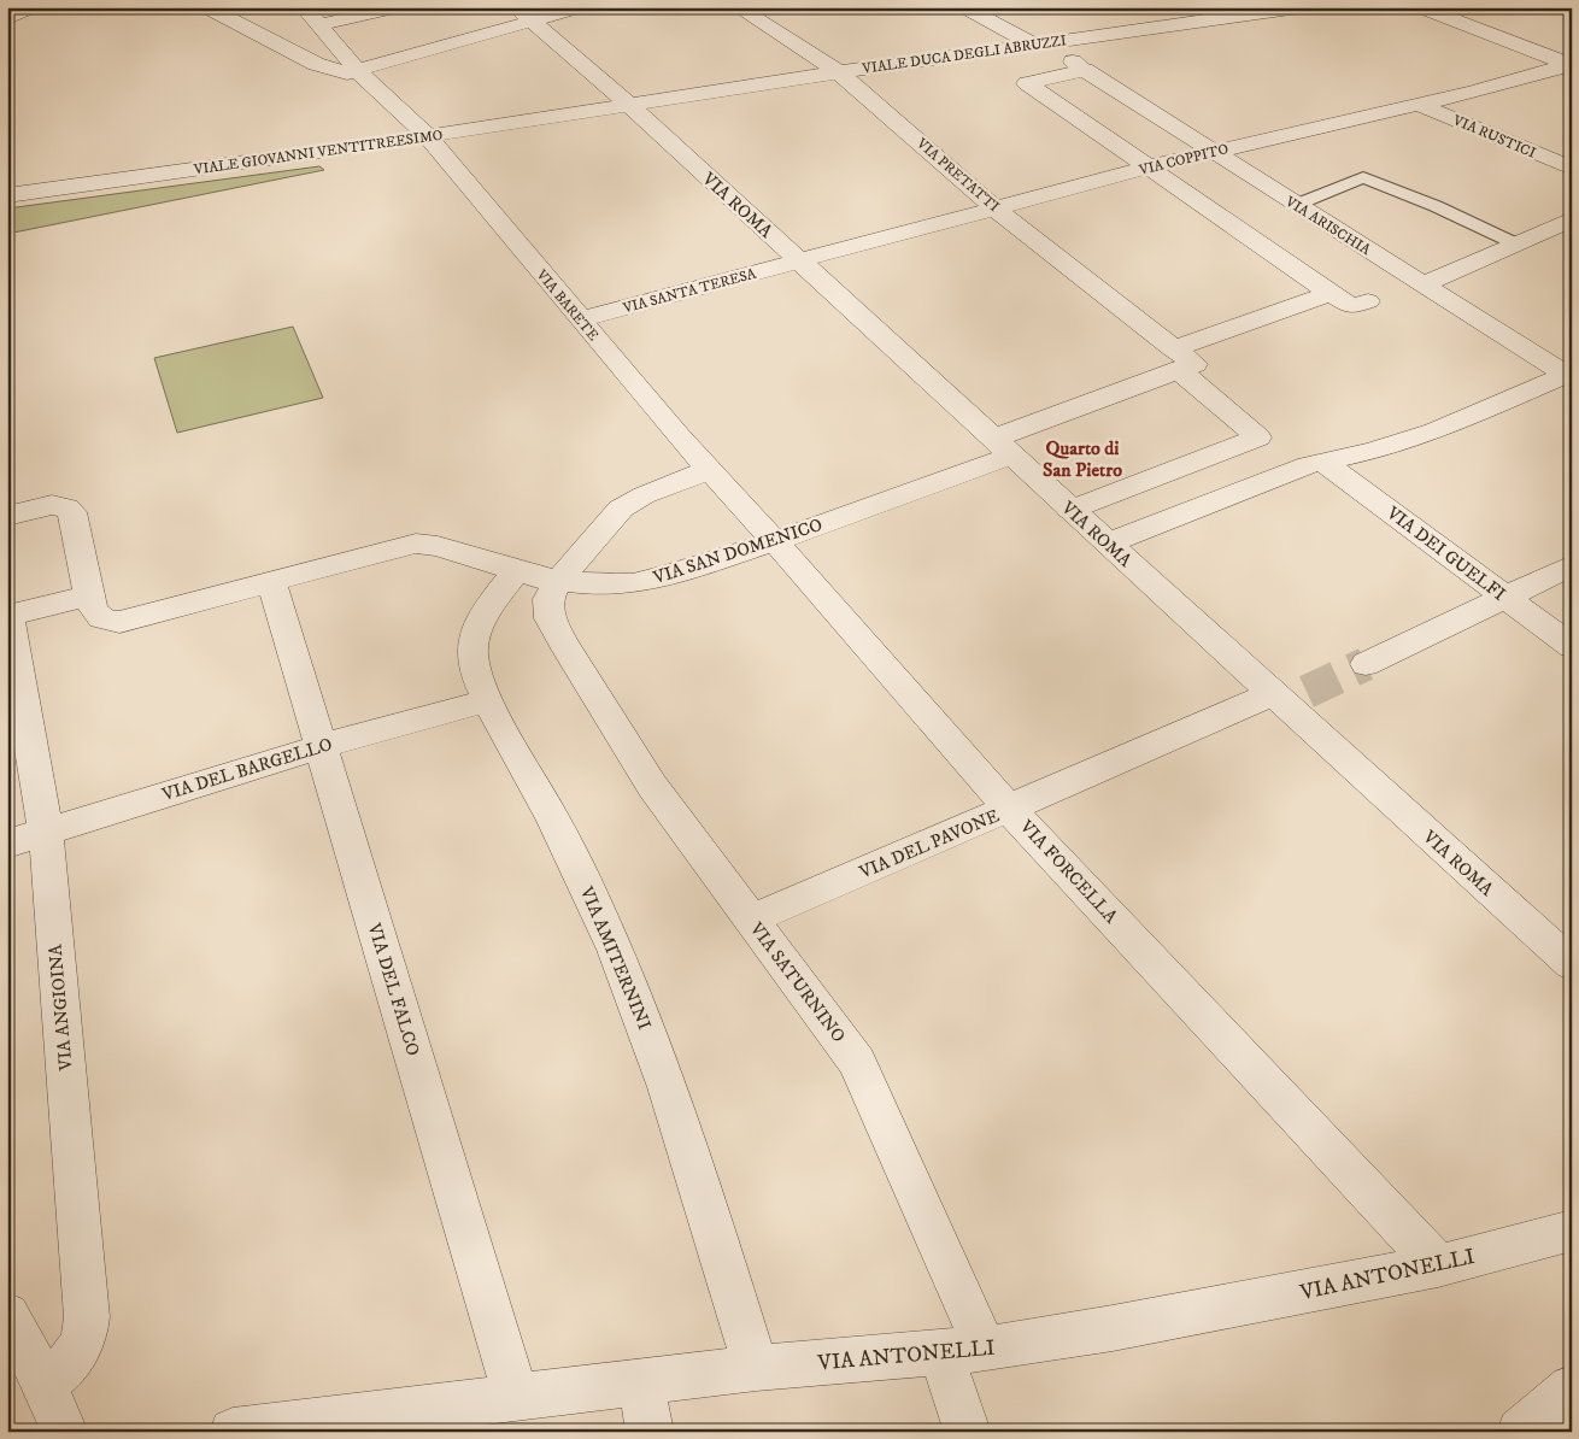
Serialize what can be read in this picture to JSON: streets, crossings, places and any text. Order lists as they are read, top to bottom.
{
  "streets": {
    "street": [
      "VIALE DUCA DEGLI ABRUZZI",
      "VIA RUSTICI",
      "VIALE GIOVANNI VENTITREESIMO",
      "VIA COPPITO",
      "VIA PRETATTI",
      "VIA ROMA",
      "VIA ARISCHIA",
      "VIA SANTA TERESA",
      "VIA BARETE",
      "VIA SAN DOMENICO",
      "VIA DEI GUELFI",
      "VIA DEL BARGELLO",
      "VIA DEL PAVONE",
      "VIA FORCELLA",
      "VIA AMITERNINI",
      "VIA SATURNINO",
      "VIA DEL FALCO",
      "VIA ANGIOINA",
      "VIA ANTONELLI"
    ]
  },
  "crossings": [
    ["VIALE DUCA DEGLI ABRUZZI", "VIALE GIOVANNI VENTITREESIMO"],
    ["VIALE DUCA DEGLI ABRUZZI", "VIA PRETATTI"],
    ["VIALE DUCA DEGLI ABRUZZI", "VIA ROMA"],
    ["VIA RUSTICI", "VIA COPPITO"],
    ["VIALE GIOVANNI VENTITREESIMO", "VIA ROMA"],
    ["VIALE GIOVANNI VENTITREESIMO", "VIA BARETE"],
    ["VIA COPPITO", "VIA PRETATTI"],
    ["VIA COPPITO", "VIA ROMA"],
    ["VIA COPPITO", "VIA ARISCHIA"],
    ["VIA COPPITO", "VIA SANTA TERESA"],
    ["VIA PRETATTI", "VIA ROMA"],
    ["VIA PRETATTI", "VIA SAN DOMENICO"],
    ["VIA ROMA", "VIA SANTA TERESA"],
    ["VIA ROMA", "VIA SAN DOMENICO"],
    ["VIA ROMA", "VIA DEL PAVONE"],
    ["VIA SANTA TERESA", "VIA BARETE"],
    ["VIA BARETE", "VIA FORCELLA"],
    ["VIA SAN DOMENICO", "VIA FORCELLA"],
    ["VIA SAN DOMENICO", "VIA AMITERNINI"],
    ["VIA SAN DOMENICO", "VIA SATURNINO"],
    ["VIA SAN DOMENICO", "VIA DEL FALCO"],
    ["VIA DEL BARGELLO", "VIA AMITERNINI"],
    ["VIA DEL BARGELLO", "VIA DEL FALCO"],
    ["VIA DEL BARGELLO", "VIA ANGIOINA"],
    ["VIA DEL PAVONE", "VIA FORCELLA"],
    ["VIA DEL PAVONE", "VIA SATURNINO"],
    ["VIA FORCELLA", "VIA ANTONELLI"],
    ["VIA AMITERNINI", "VIA ANTONELLI"],
    ["VIA SATURNINO", "VIA ANTONELLI"],
    ["VIA DEL FALCO", "VIA ANTONELLI"]
  ],
  "districts": ["Quarto di San Pietro"]
}
